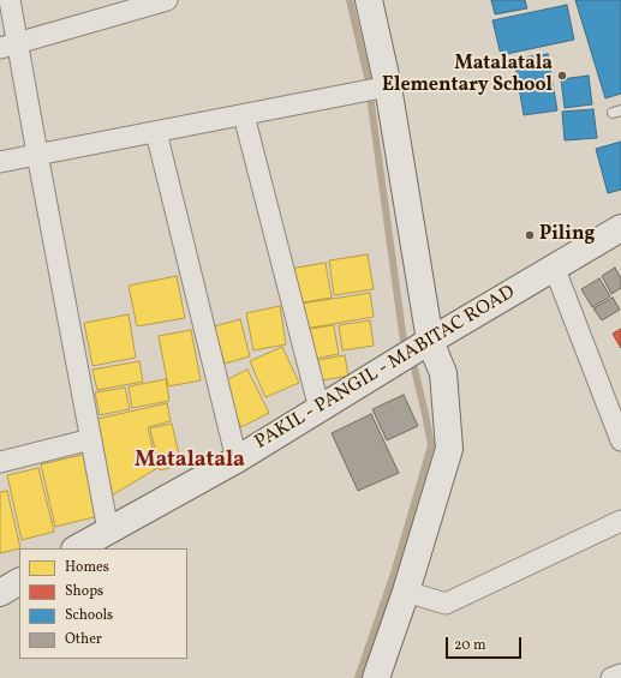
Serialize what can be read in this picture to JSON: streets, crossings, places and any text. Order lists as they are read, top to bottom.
{
  "streets": {
    "street": ["PAKIL - PANGIL - MABITAC ROAD"]
  },
  "districts": ["Matalatala"],
  "places": ["Matalatala Elementary School", "Piling"],
  "legend": [
    "Homes",
    "Shops",
    "Schools",
    "Other"
  ],
  "scale_bar": "20 m"
}
